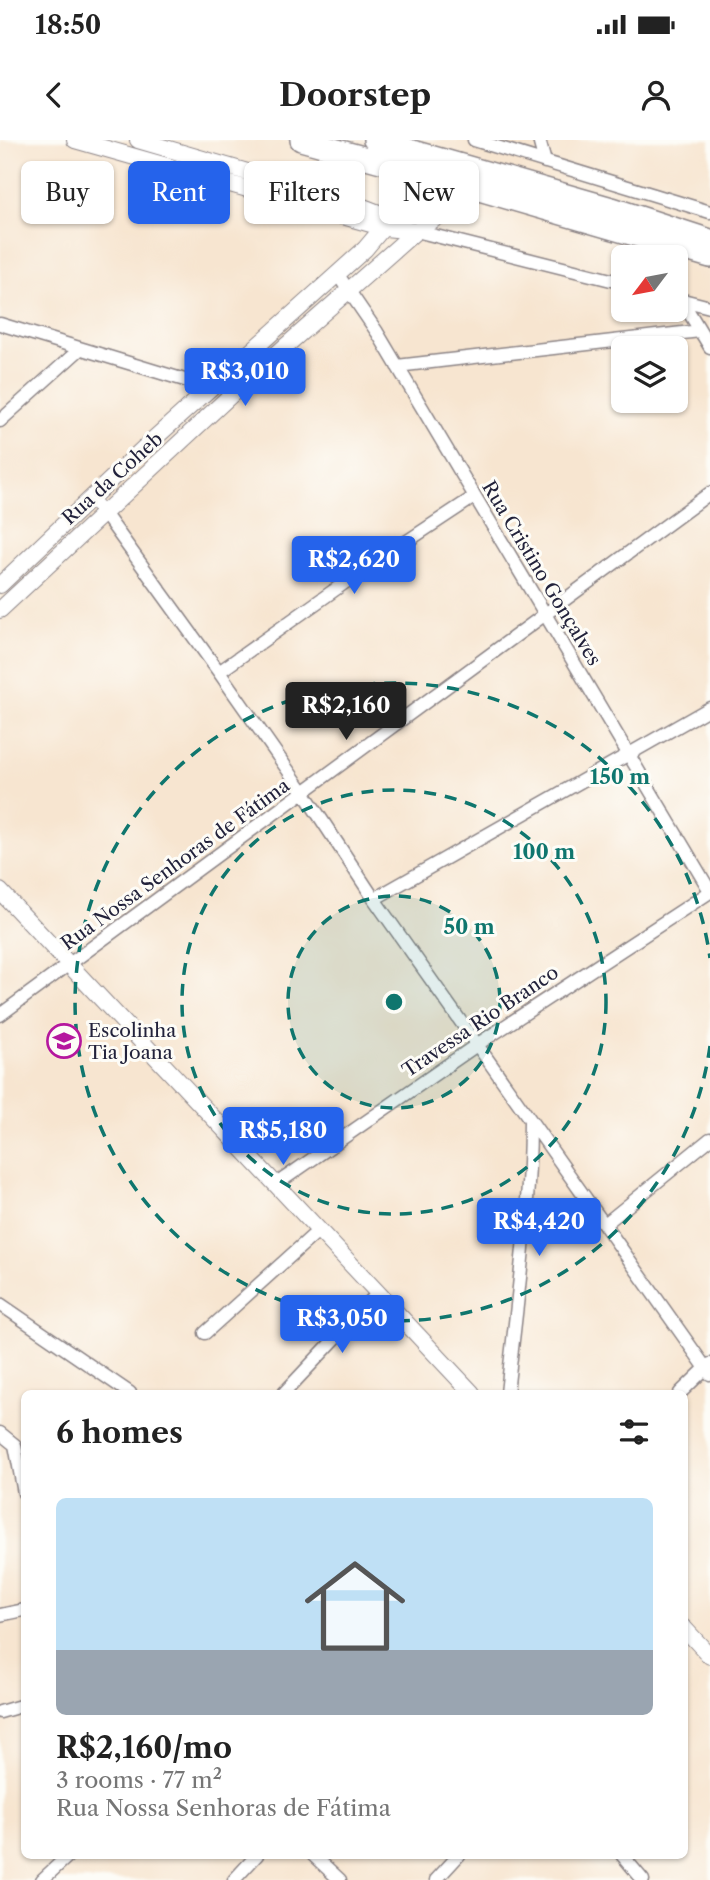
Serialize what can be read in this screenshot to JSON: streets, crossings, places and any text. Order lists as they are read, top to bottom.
{
  "streets": {
    "street": [
      "Rua da Coheb",
      "Rua Cristino Gonçalves",
      "Rua Nossa Senhoras de Fátima",
      "Travessa Rio Branco"
    ]
  },
  "crossings": [
    ["Rua da Coheb", "Rua Cristino Gonçalves"],
    ["Rua Cristino Gonçalves", "Rua Nossa Senhoras de Fátima"],
    ["Rua Cristino Gonçalves", "Travessa Rio Branco"]
  ],
  "places": {
    "school or university": ["Escolinha Tia Joana"]
  },
  "north": "bottom left",
  "page": {
    "status": "18:50",
    "header": "Doorstep",
    "chip": [
      "Buy",
      "Rent",
      "Filters",
      "New"
    ],
    "price": [
      "R$3,010",
      "R$2,620",
      "R$2,160",
      "R$5,180",
      "R$4,420",
      "R$3,050"
    ],
    "heading": "6 homes",
    "list": [
      {
        "name": "R$2,160/mo",
        "note": "3 rooms · 77 m² · Rua Nossa Senhoras de Fátima"
      }
    ]
  },
  "rings": ["150 m", "100 m", "50 m"]
}
